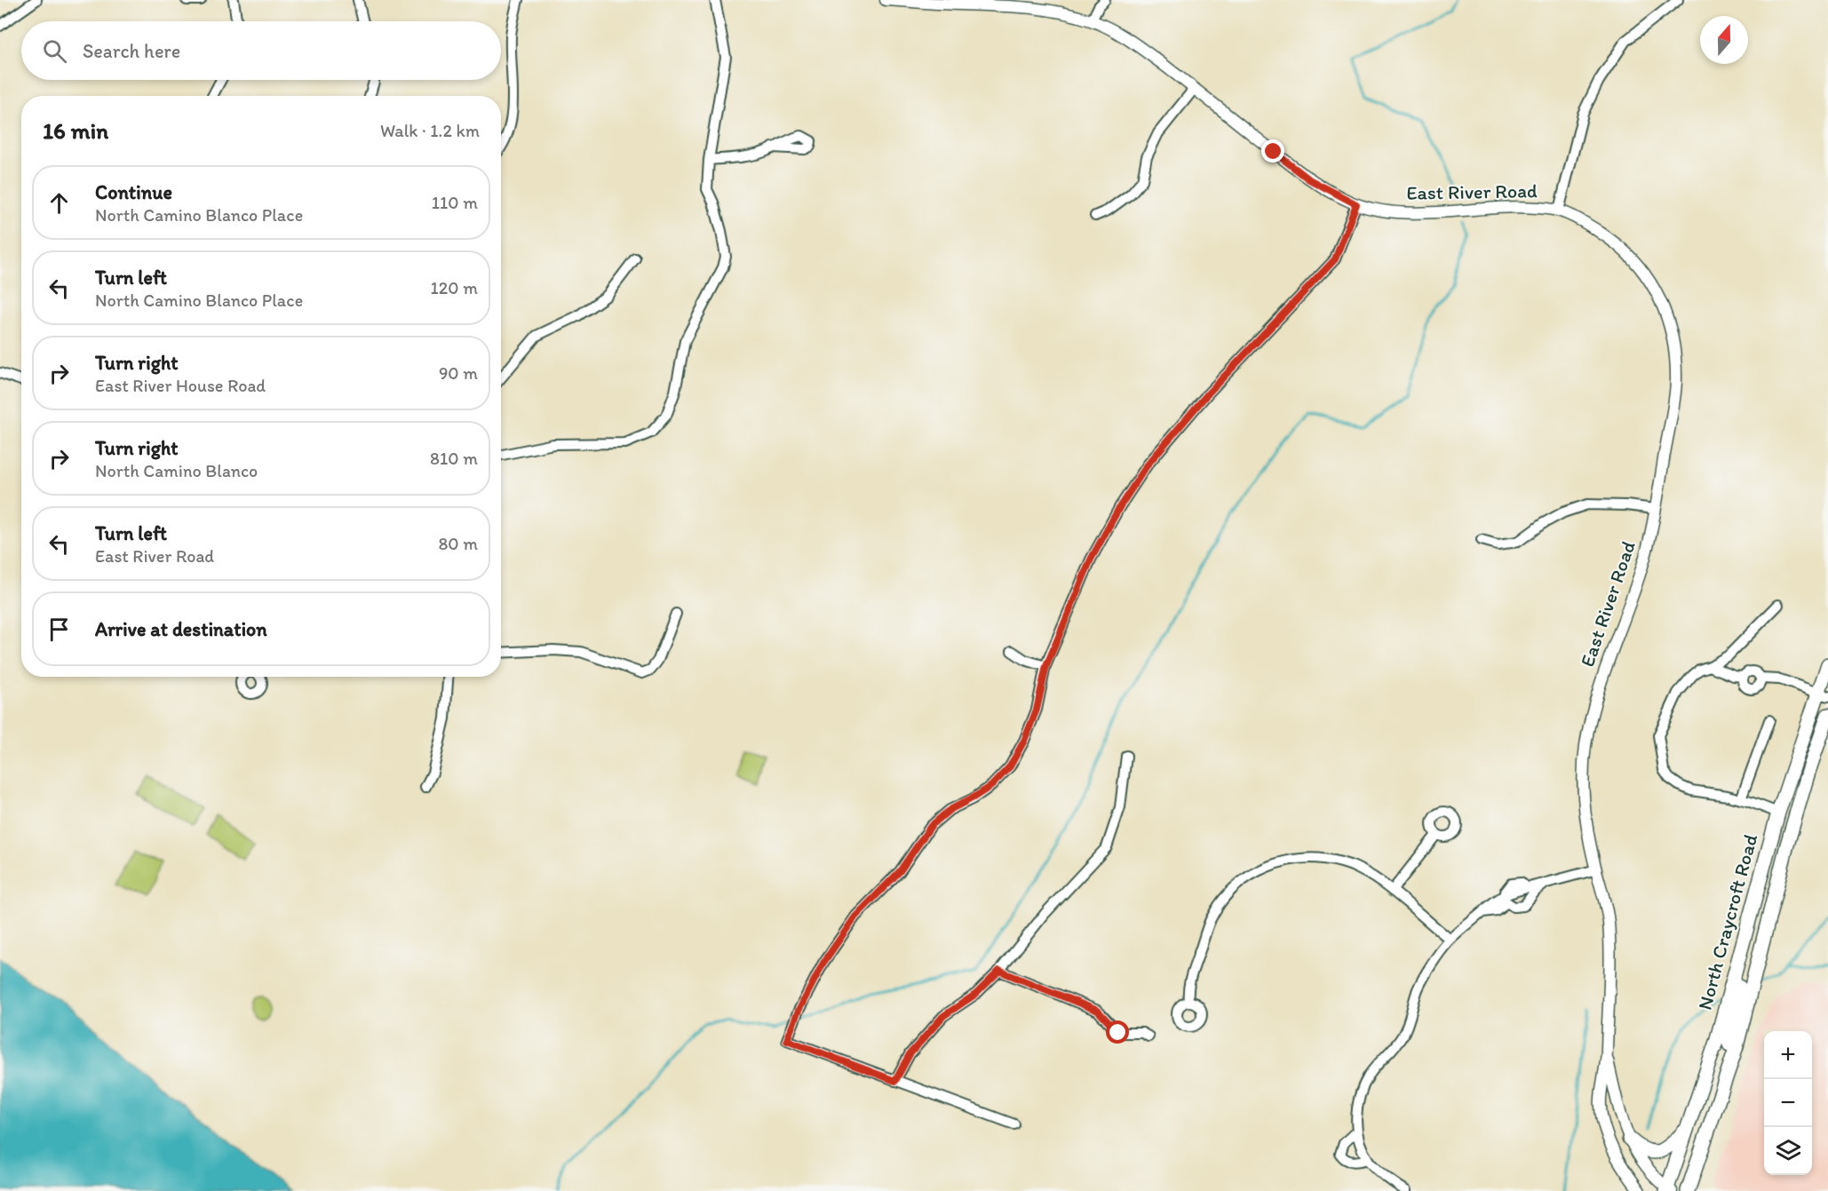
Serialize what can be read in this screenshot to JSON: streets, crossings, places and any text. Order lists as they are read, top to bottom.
{
  "streets": {
    "main road": ["North Craycroft Road"],
    "street": ["East River Road"]
  },
  "crossings": [
    ["East River Road", "North Craycroft Road"]
  ],
  "north": "top",
  "page": {
    "search": "Search here",
    "heading": ["16 min", "Walk · 1.2 km"],
    "list": [
      ["Continue", "North Camino Blanco Place", "110 m"],
      ["Turn left", "North Camino Blanco Place", "120 m"],
      ["Turn right", "East River House Road", "90 m"],
      ["Turn right", "North Camino Blanco", "810 m"],
      ["Turn left", "East River Road", "80 m"],
      "Arrive at destination"
    ],
    "map_buttons": ["+", "−"]
  }
}
